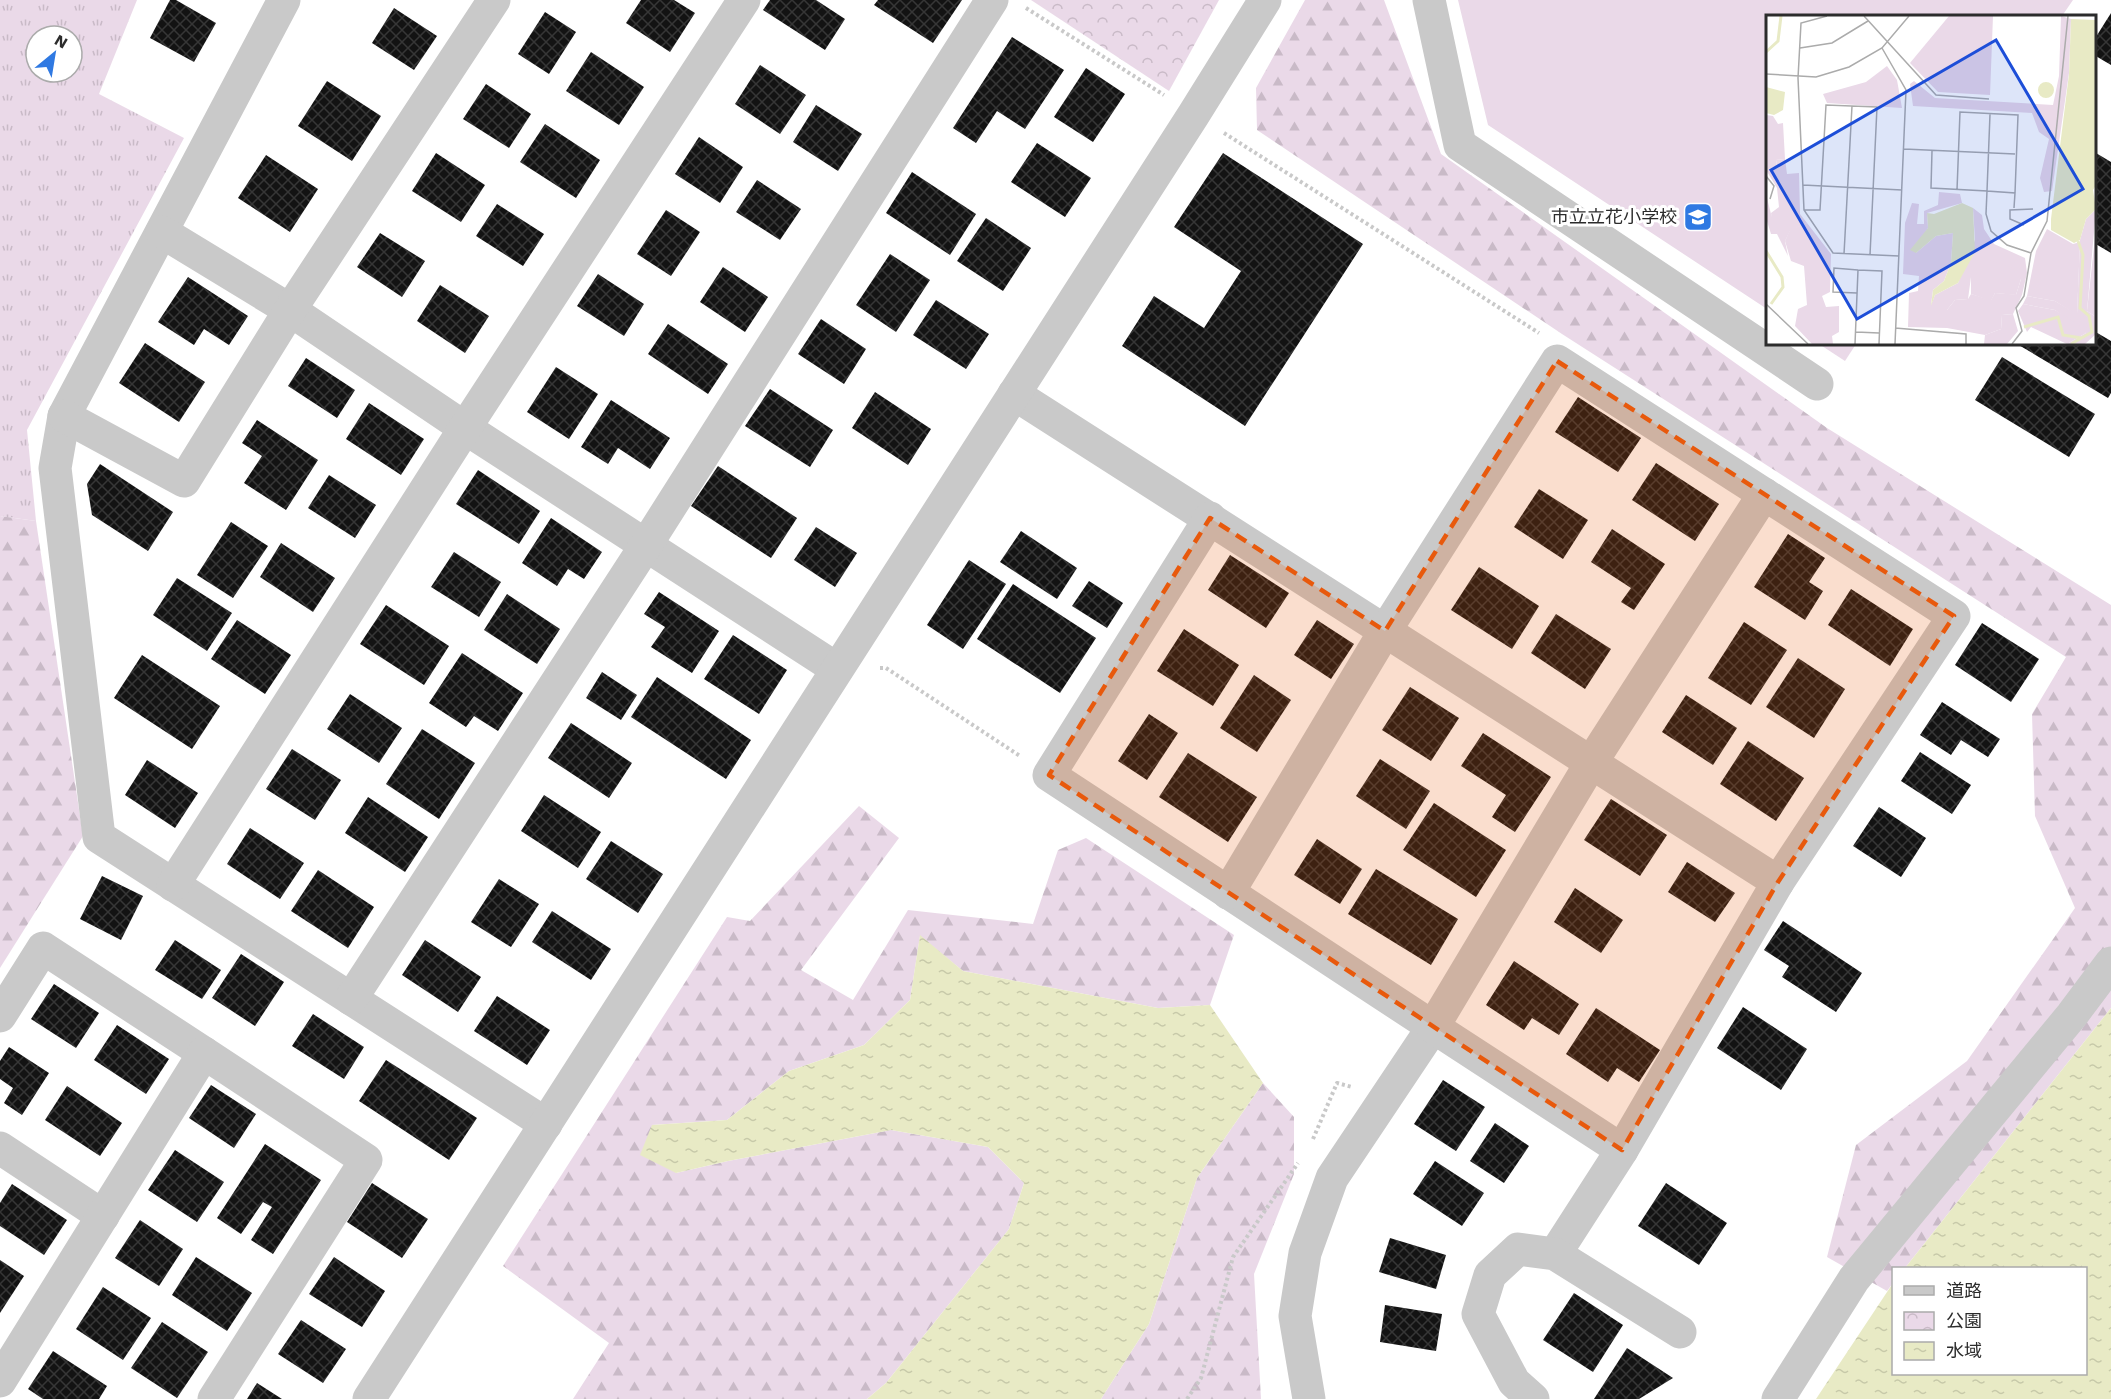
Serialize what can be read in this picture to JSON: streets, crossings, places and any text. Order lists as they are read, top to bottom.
{
  "places": {
    "school or university": ["市立立花小学校"]
  },
  "legend": ["道路", "公園", "水域"],
  "north": "top right"
}
